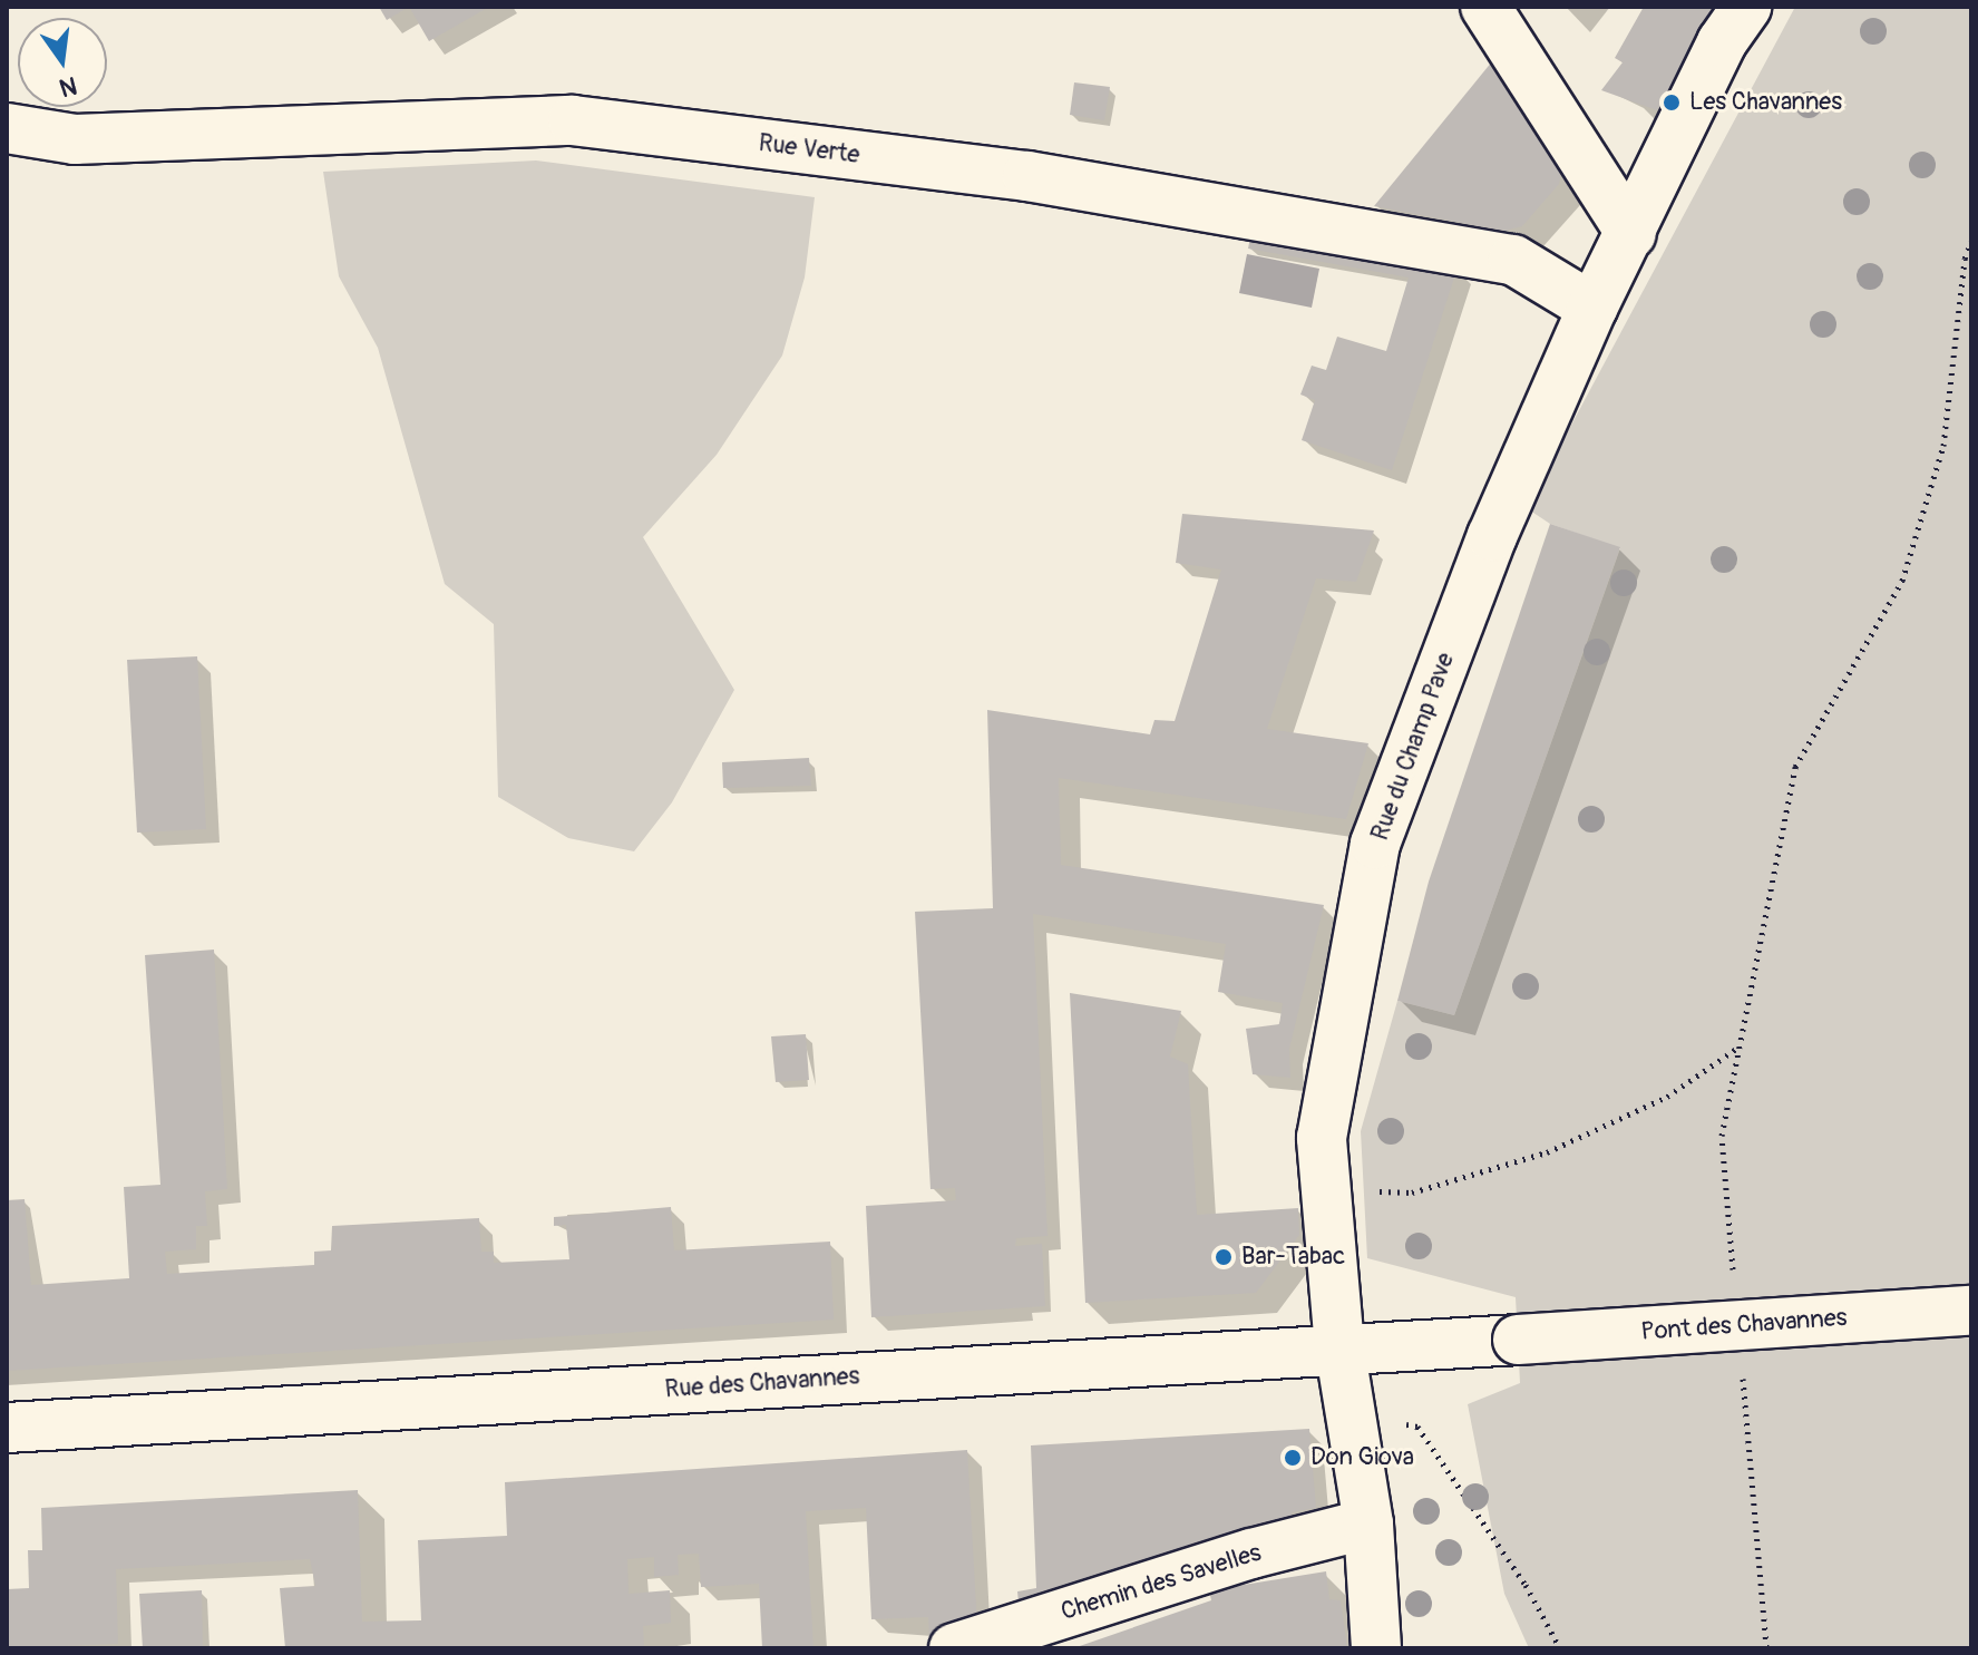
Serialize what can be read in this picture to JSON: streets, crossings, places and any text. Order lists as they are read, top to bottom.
{
  "streets": {
    "street": [
      "Rue Verte",
      "Rue du Champ Pave",
      "Pont des Chavannes",
      "Rue des Chavannes",
      "Chemin des Savelles"
    ]
  },
  "crossings": [
    ["Rue Verte", "Rue du Champ Pave"],
    ["Rue du Champ Pave", "Rue des Chavannes"],
    ["Rue du Champ Pave", "Chemin des Savelles"],
    ["Pont des Chavannes", "Rue des Chavannes"]
  ],
  "places": ["Les Chavannes", "Bar-Tabac", "Don Giova"],
  "north": "bottom"
}
